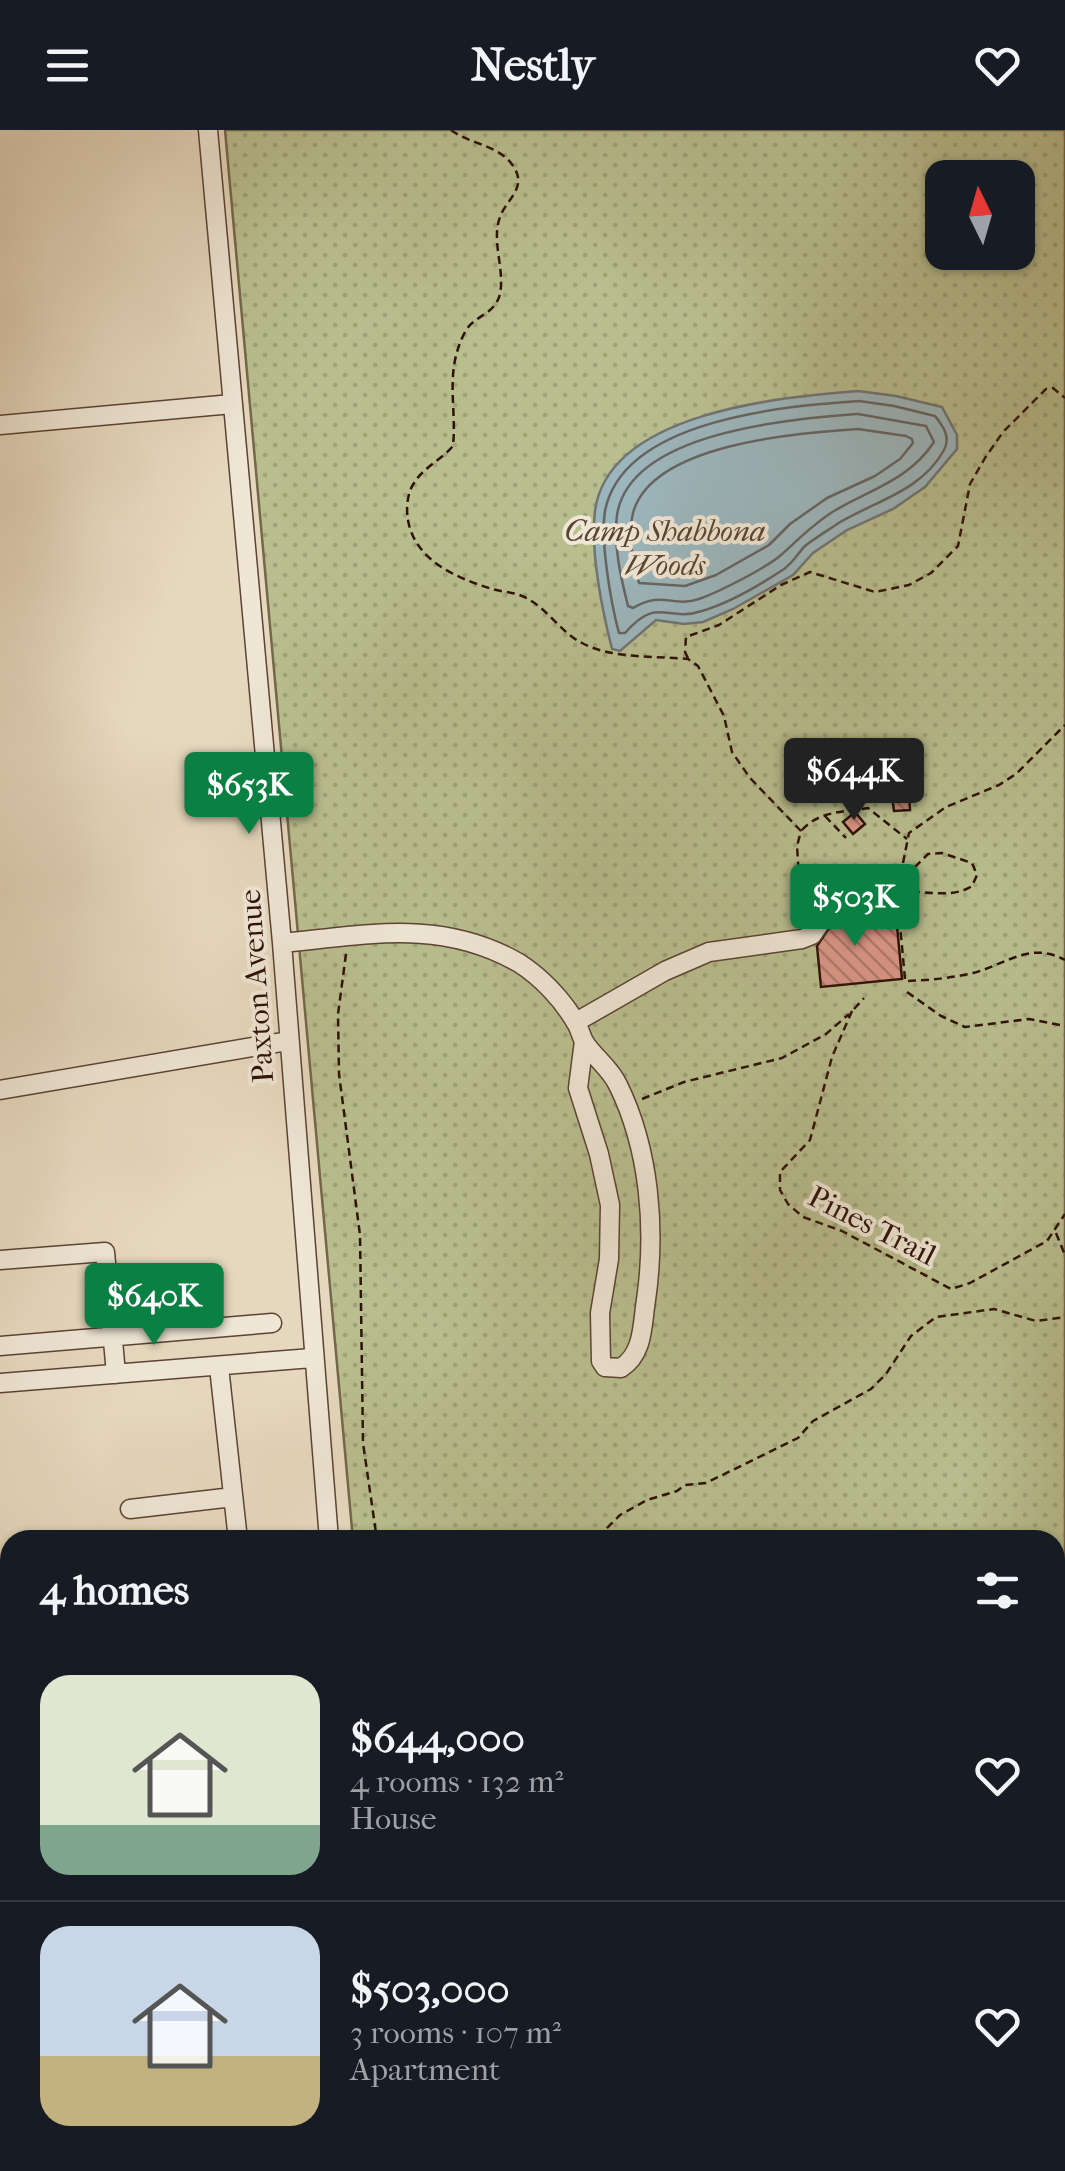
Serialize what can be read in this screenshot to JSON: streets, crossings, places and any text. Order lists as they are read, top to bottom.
{
  "streets": {
    "street": ["Paxton Avenue"],
    "path": ["Pines Trail"]
  },
  "parks": ["Camp Shabbona Woods"],
  "north": "top",
  "page": {
    "header": "Nestly",
    "price": [
      "$644K",
      "$653K",
      "$503K",
      "$640K"
    ],
    "heading": "4 homes",
    "list": [
      {
        "name": "$644,000",
        "note": "4 rooms · 132 m² · House"
      },
      {
        "name": "$503,000",
        "note": "3 rooms · 107 m² · Apartment"
      }
    ]
  }
}
